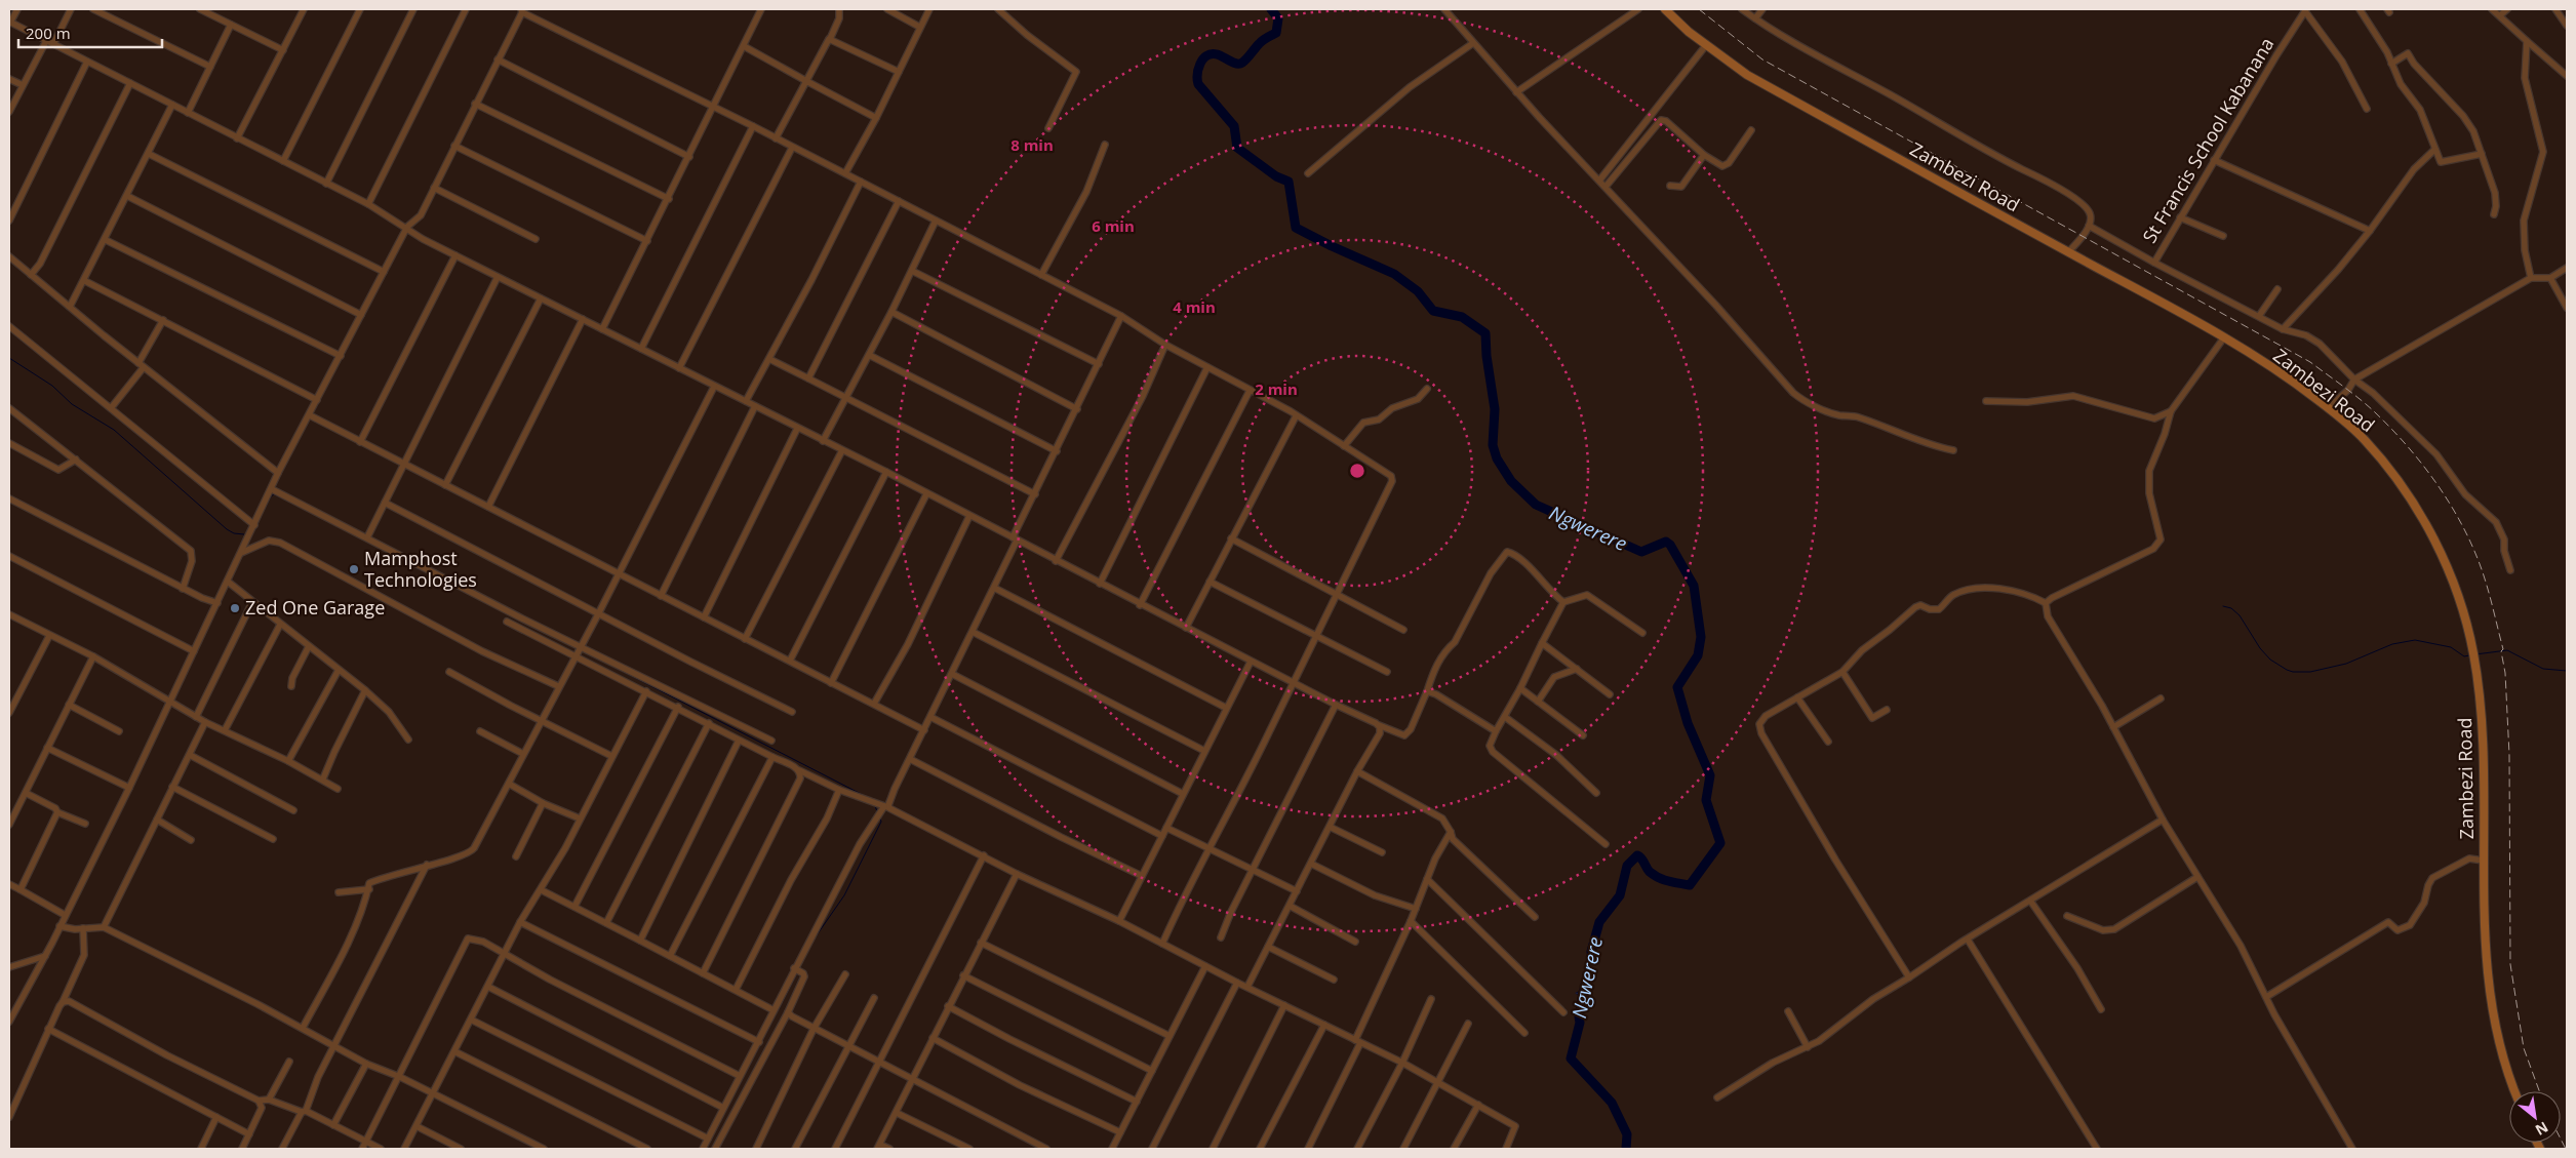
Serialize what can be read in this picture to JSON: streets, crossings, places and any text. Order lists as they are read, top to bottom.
{
  "streets": {
    "main road": ["Zambezi Road"],
    "street": ["St Francis School Kabanana"]
  },
  "water": ["Ngwerere"],
  "places": ["Mamphost Technologies", "Zed One Garage"],
  "scale_bar": "200 m",
  "north": "bottom right",
  "rings": [
    "8 min",
    "6 min",
    "4 min",
    "2 min"
  ]
}
